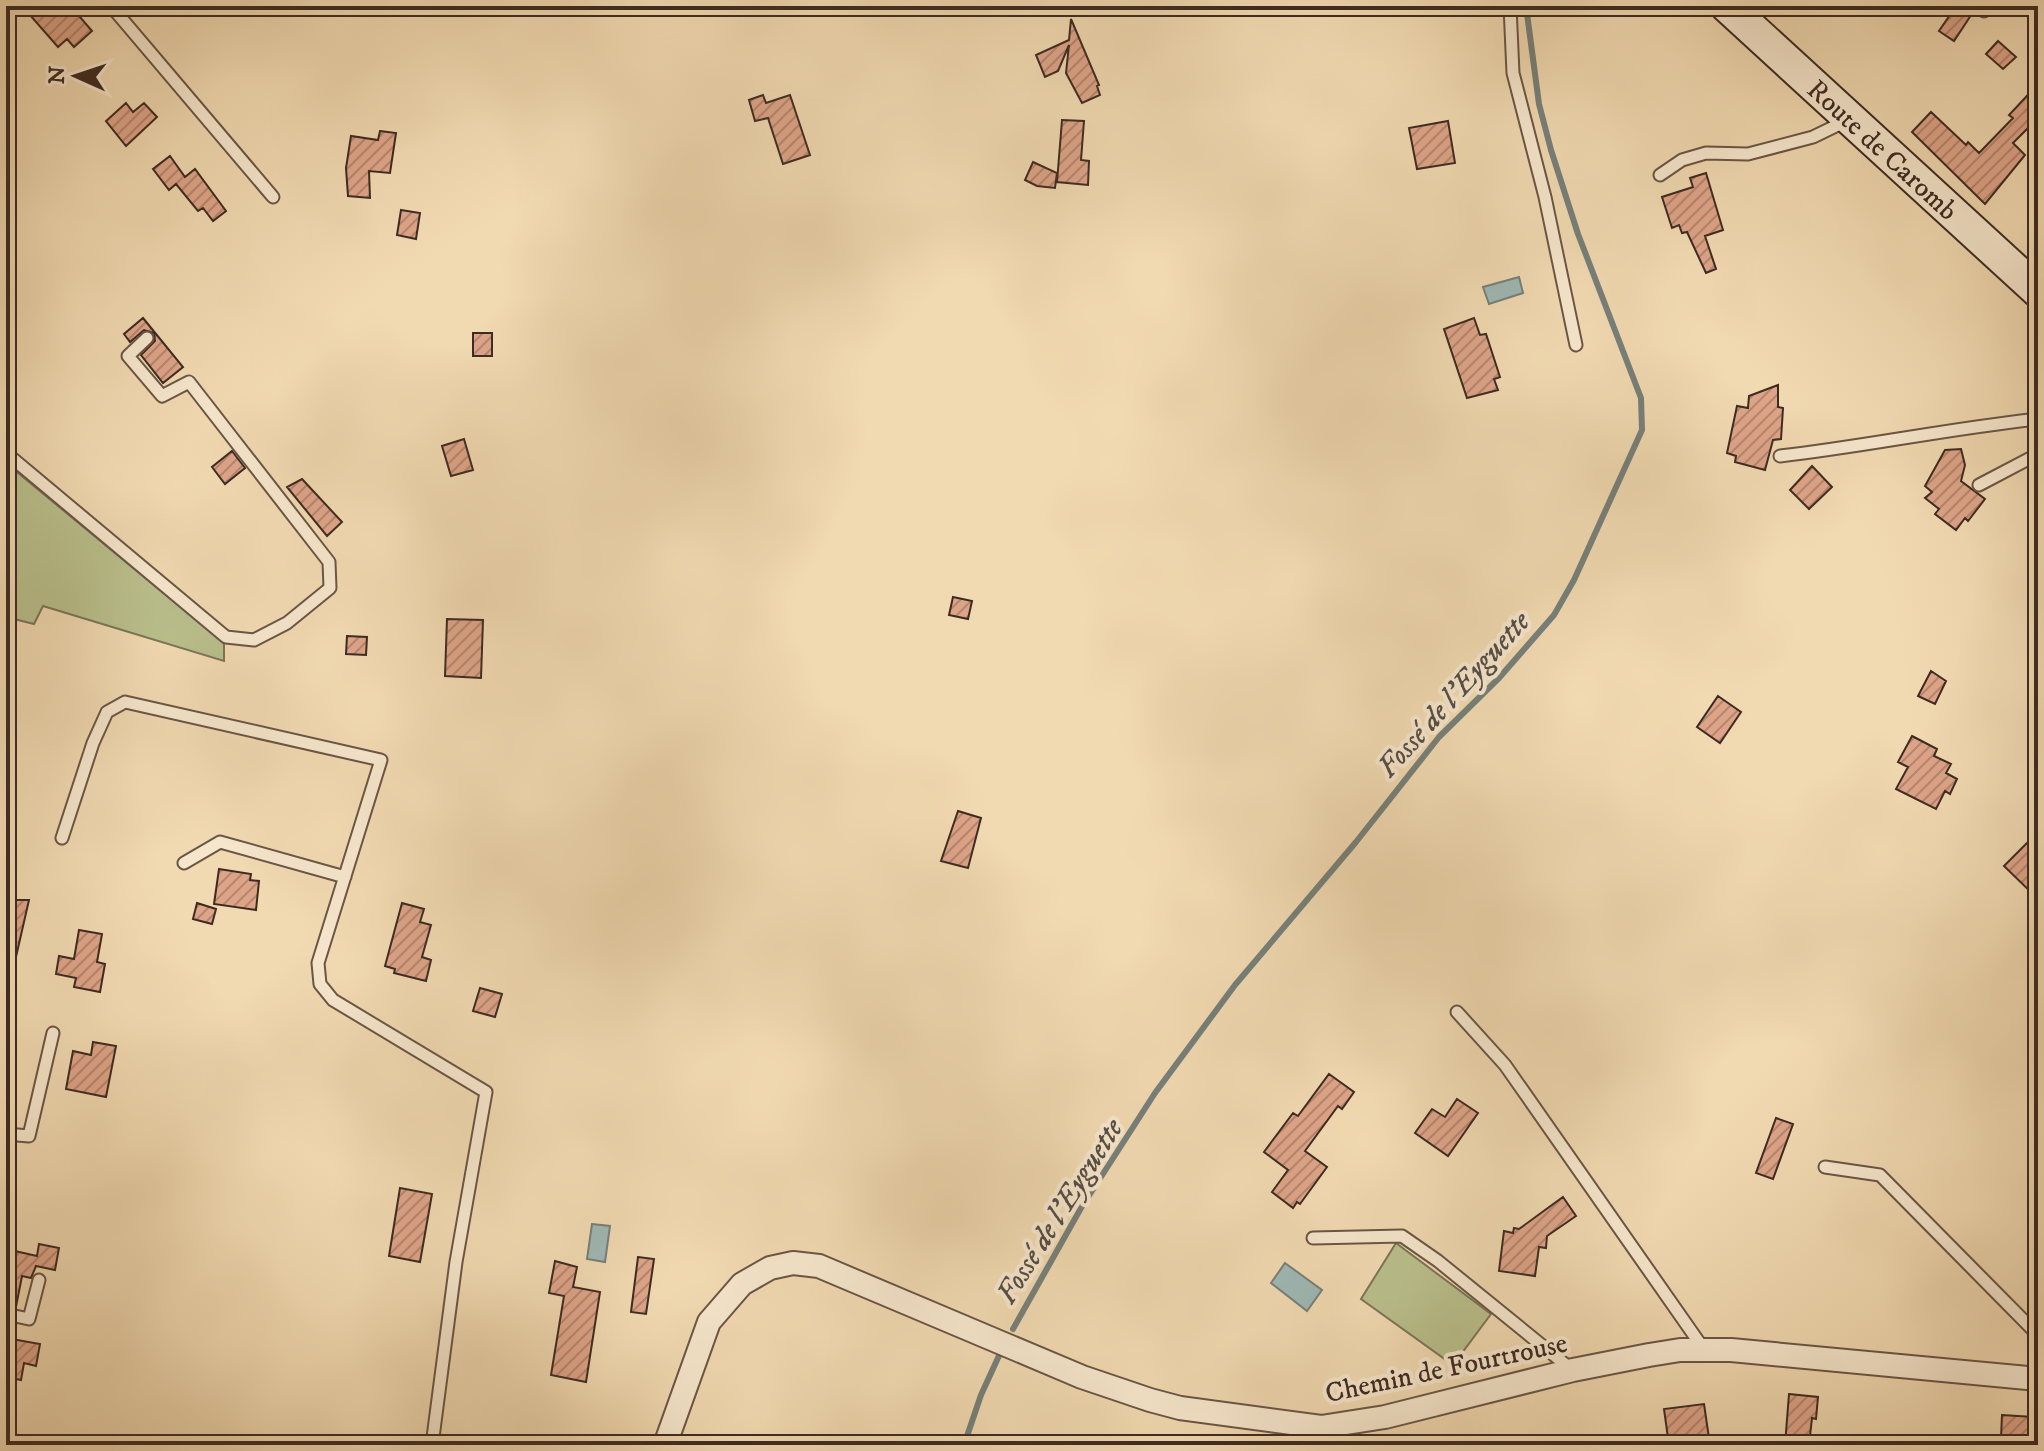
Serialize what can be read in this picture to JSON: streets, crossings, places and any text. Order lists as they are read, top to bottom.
{
  "streets": {
    "main road": ["Route de Caromb"],
    "street": ["Chemin de Fourtrouse"]
  },
  "water": ["Fossé de l'Eyguette"],
  "north": "left"
}
